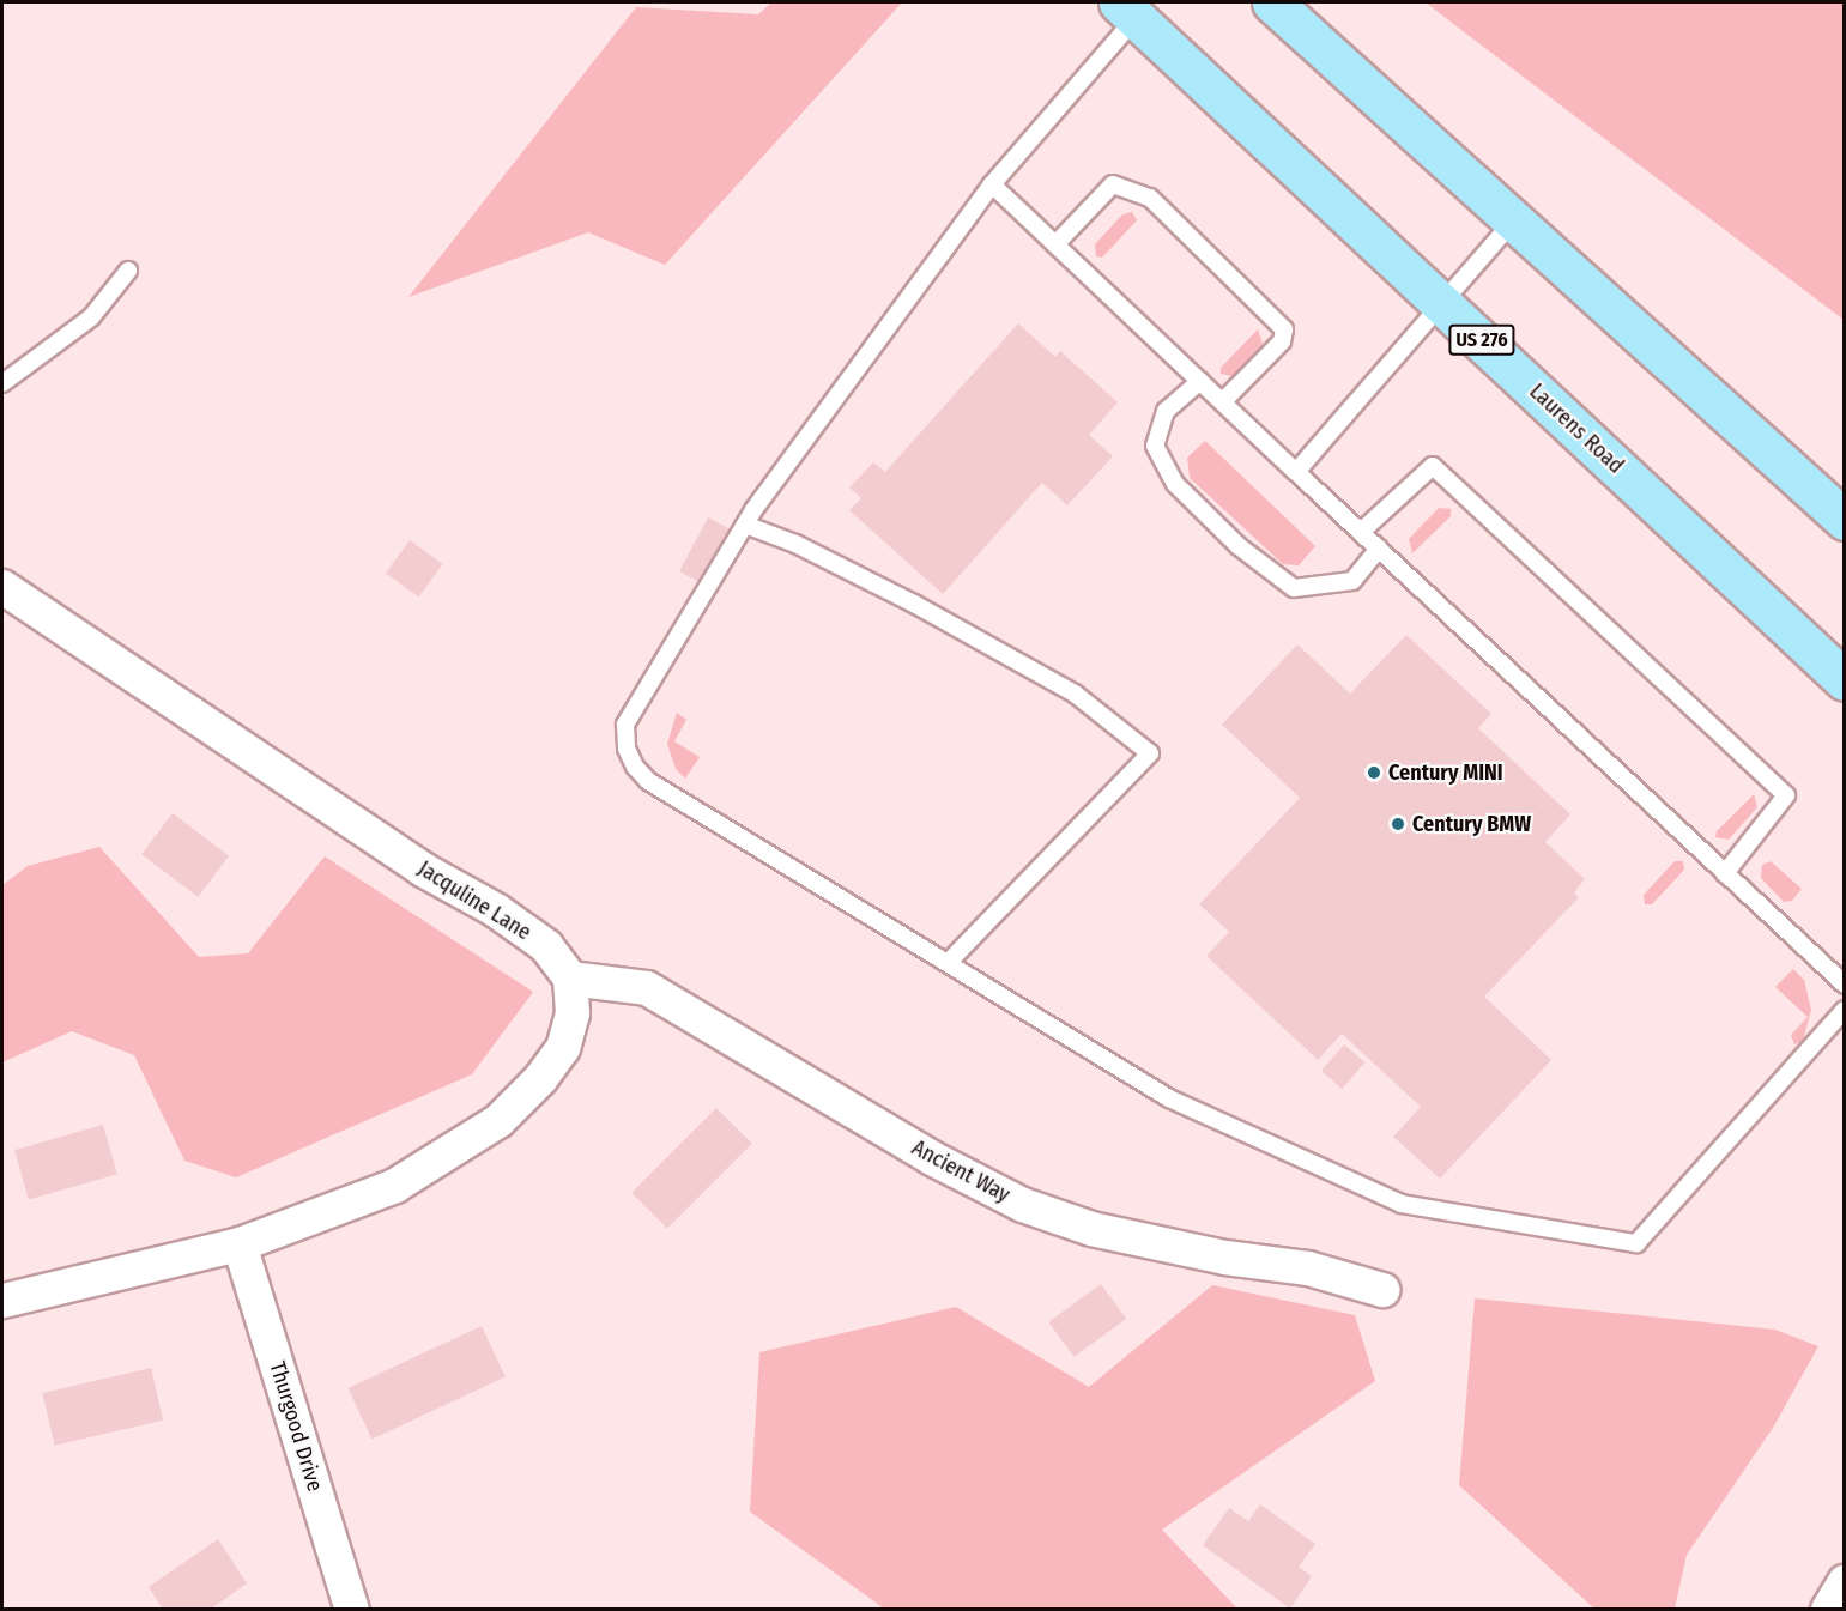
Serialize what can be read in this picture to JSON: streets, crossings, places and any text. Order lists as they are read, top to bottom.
{
  "streets": {
    "main road": ["US 276", "Laurens Road"],
    "street": ["Jacquline Lane", "Ancient Way", "Thurgood Drive"]
  },
  "crossings": [
    ["Jacquline Lane", "Ancient Way"]
  ],
  "places": ["Century MINI", "Century BMW"]
}
